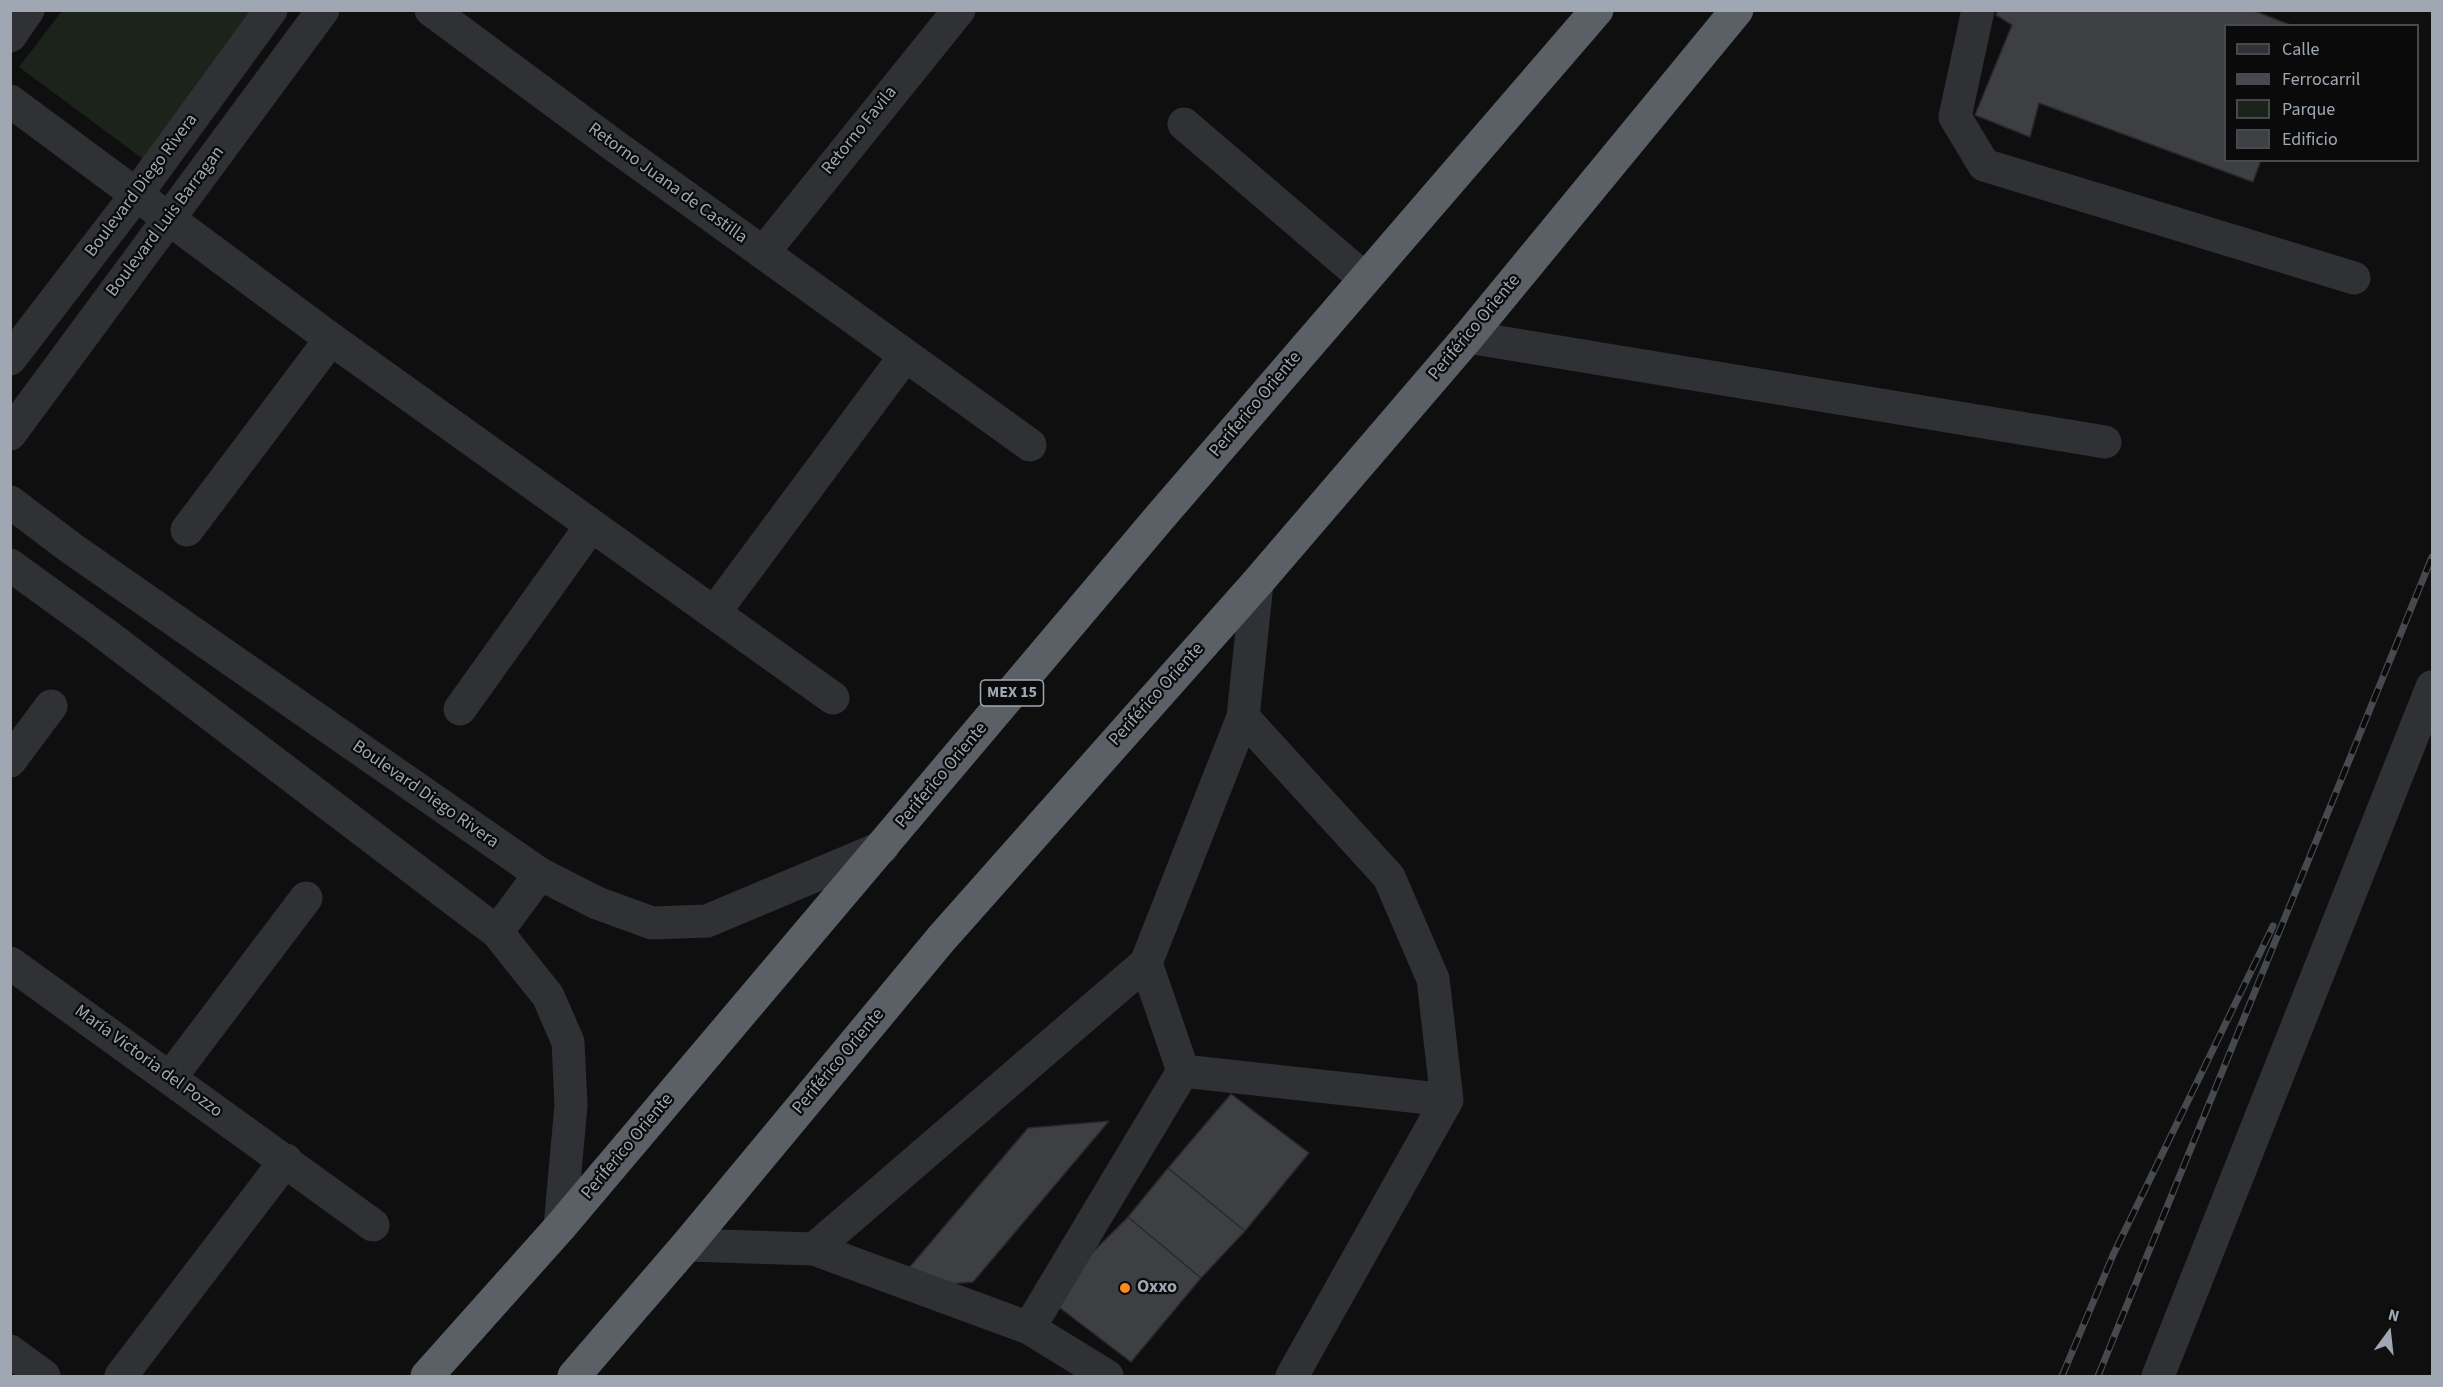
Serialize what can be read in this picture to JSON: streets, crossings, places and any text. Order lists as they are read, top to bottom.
{
  "streets": {
    "highway": ["Periférico Oriente", "Periferico Oriente", "MEX 15"],
    "street": [
      "Retorno Favila",
      "Retorno Juana de Castilla",
      "Boulevard Diego Rivera",
      "Boulevard Luis Barragan",
      "María Victoria del Pozzo"
    ]
  },
  "crossings": [
    ["Retorno Favila", "Retorno Juana de Castilla"],
    ["Boulevard Diego Rivera", "Periferico Oriente"]
  ],
  "places": ["Oxxo"],
  "legend": [
    "Calle",
    "Ferrocarril",
    "Parque",
    "Edificio"
  ],
  "north": "top"
}
